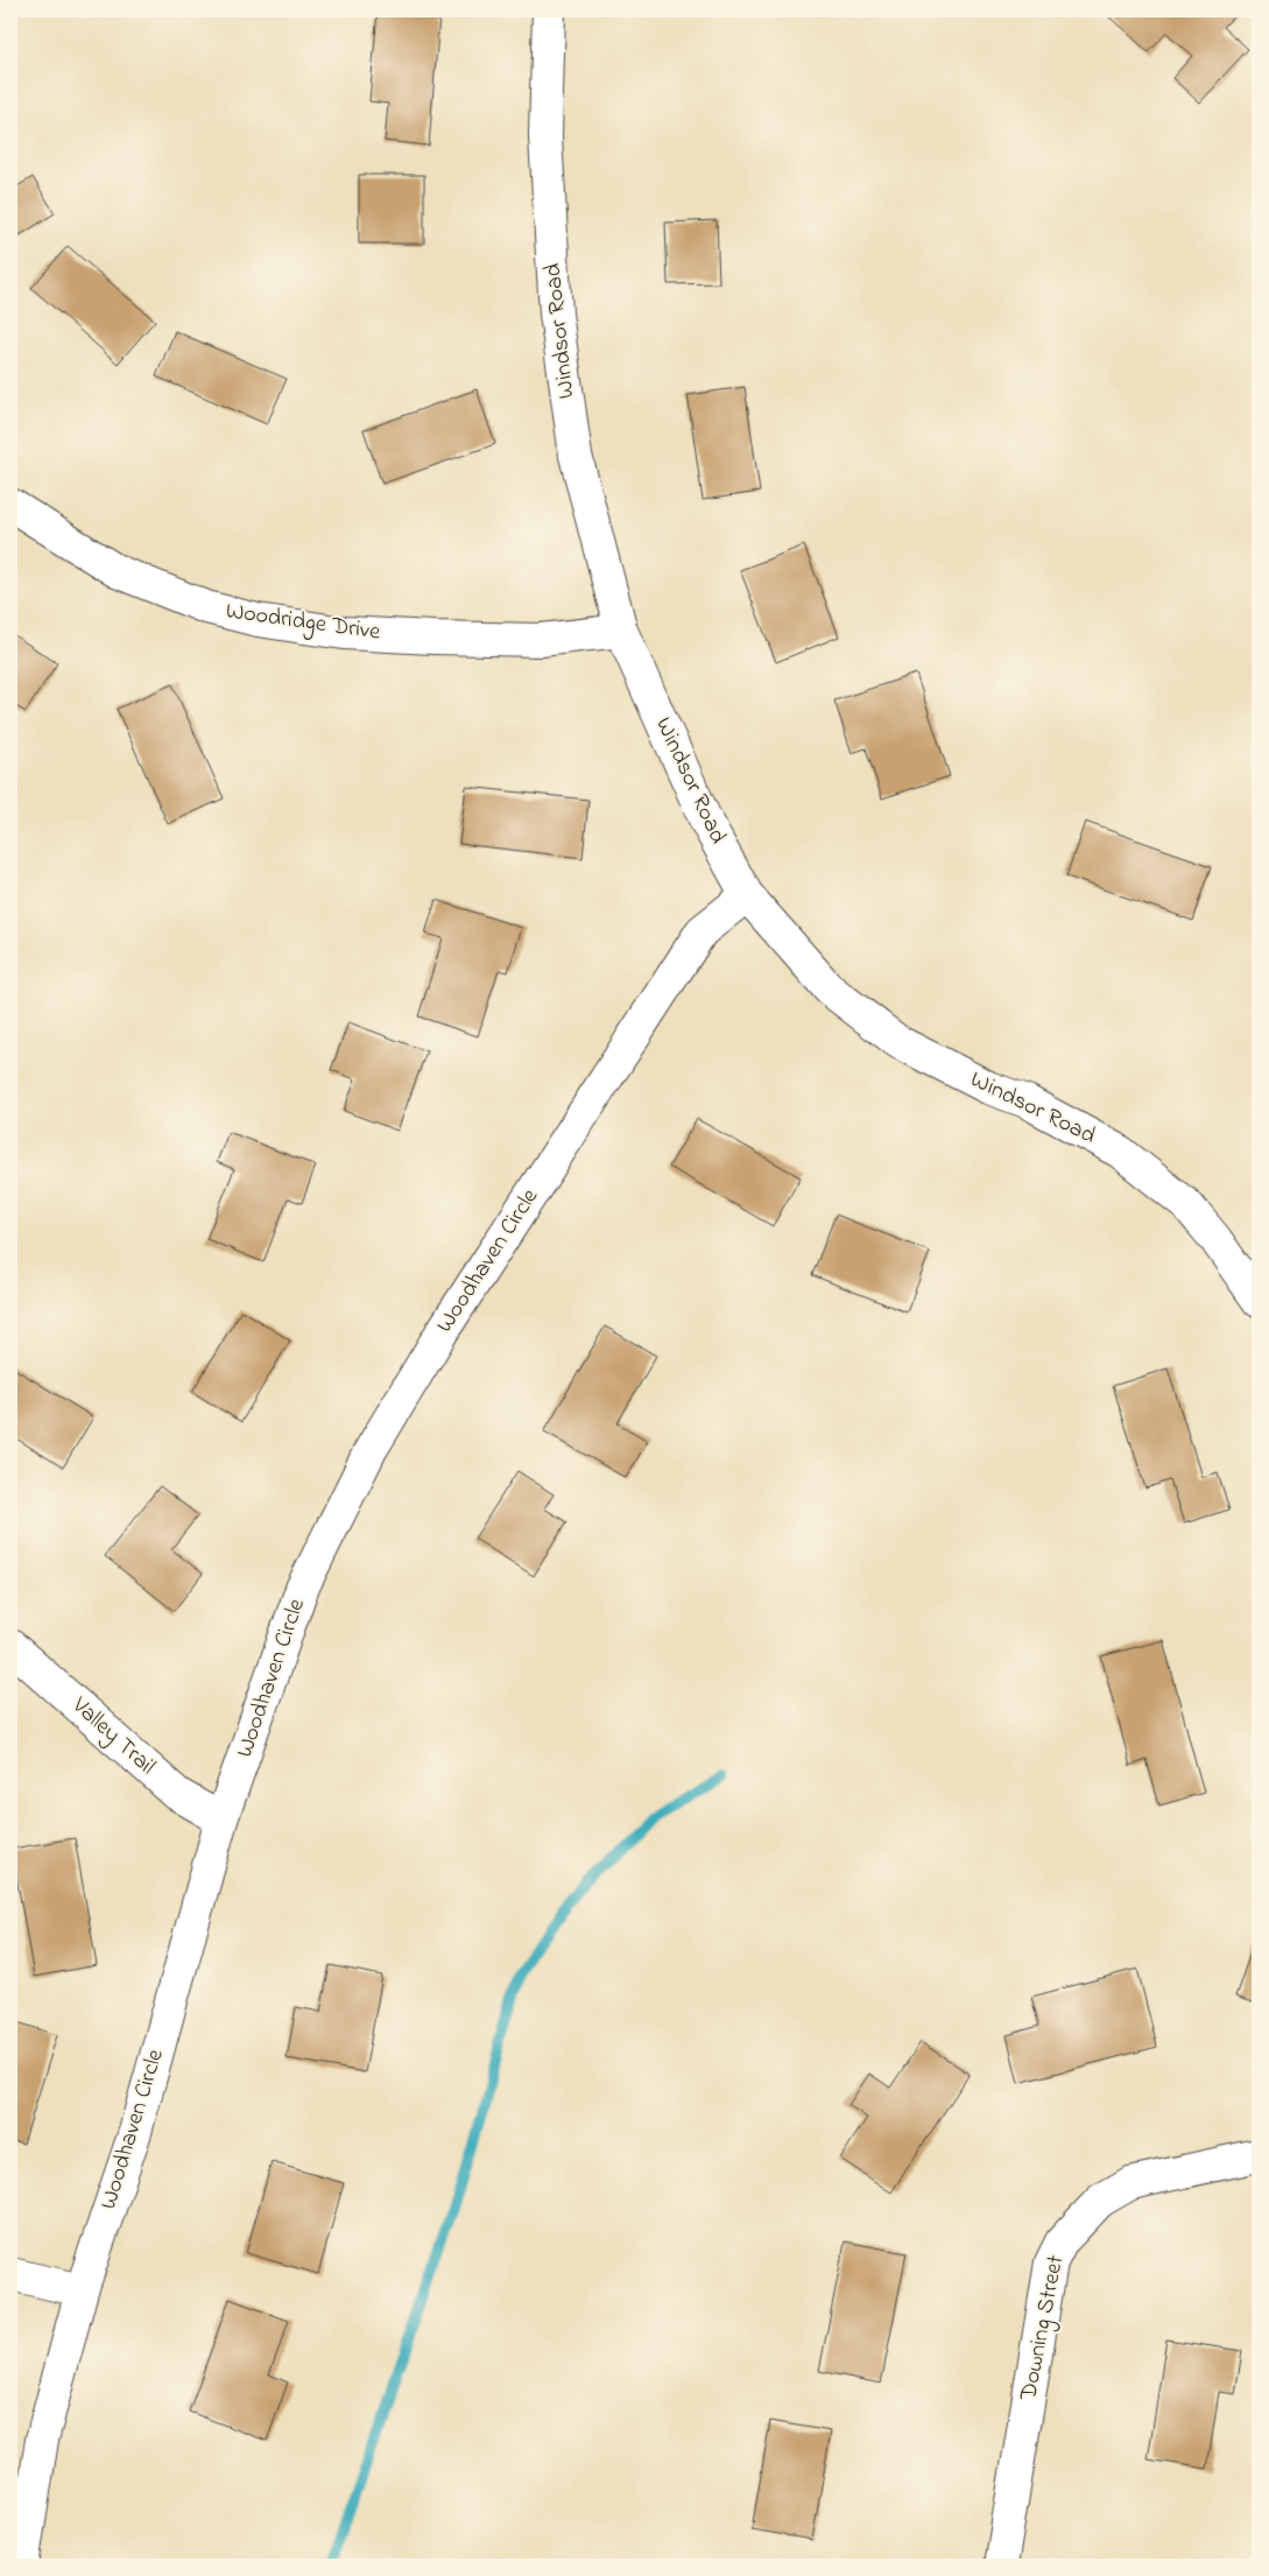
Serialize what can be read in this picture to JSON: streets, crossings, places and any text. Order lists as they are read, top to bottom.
{
  "streets": {
    "street": [
      "Windsor Road",
      "Woodridge Drive",
      "Woodhaven Circle",
      "Valley Trail",
      "Downing Street"
    ]
  },
  "crossings": [
    ["Windsor Road", "Woodridge Drive"],
    ["Windsor Road", "Woodhaven Circle"],
    ["Woodhaven Circle", "Valley Trail"]
  ]
}
